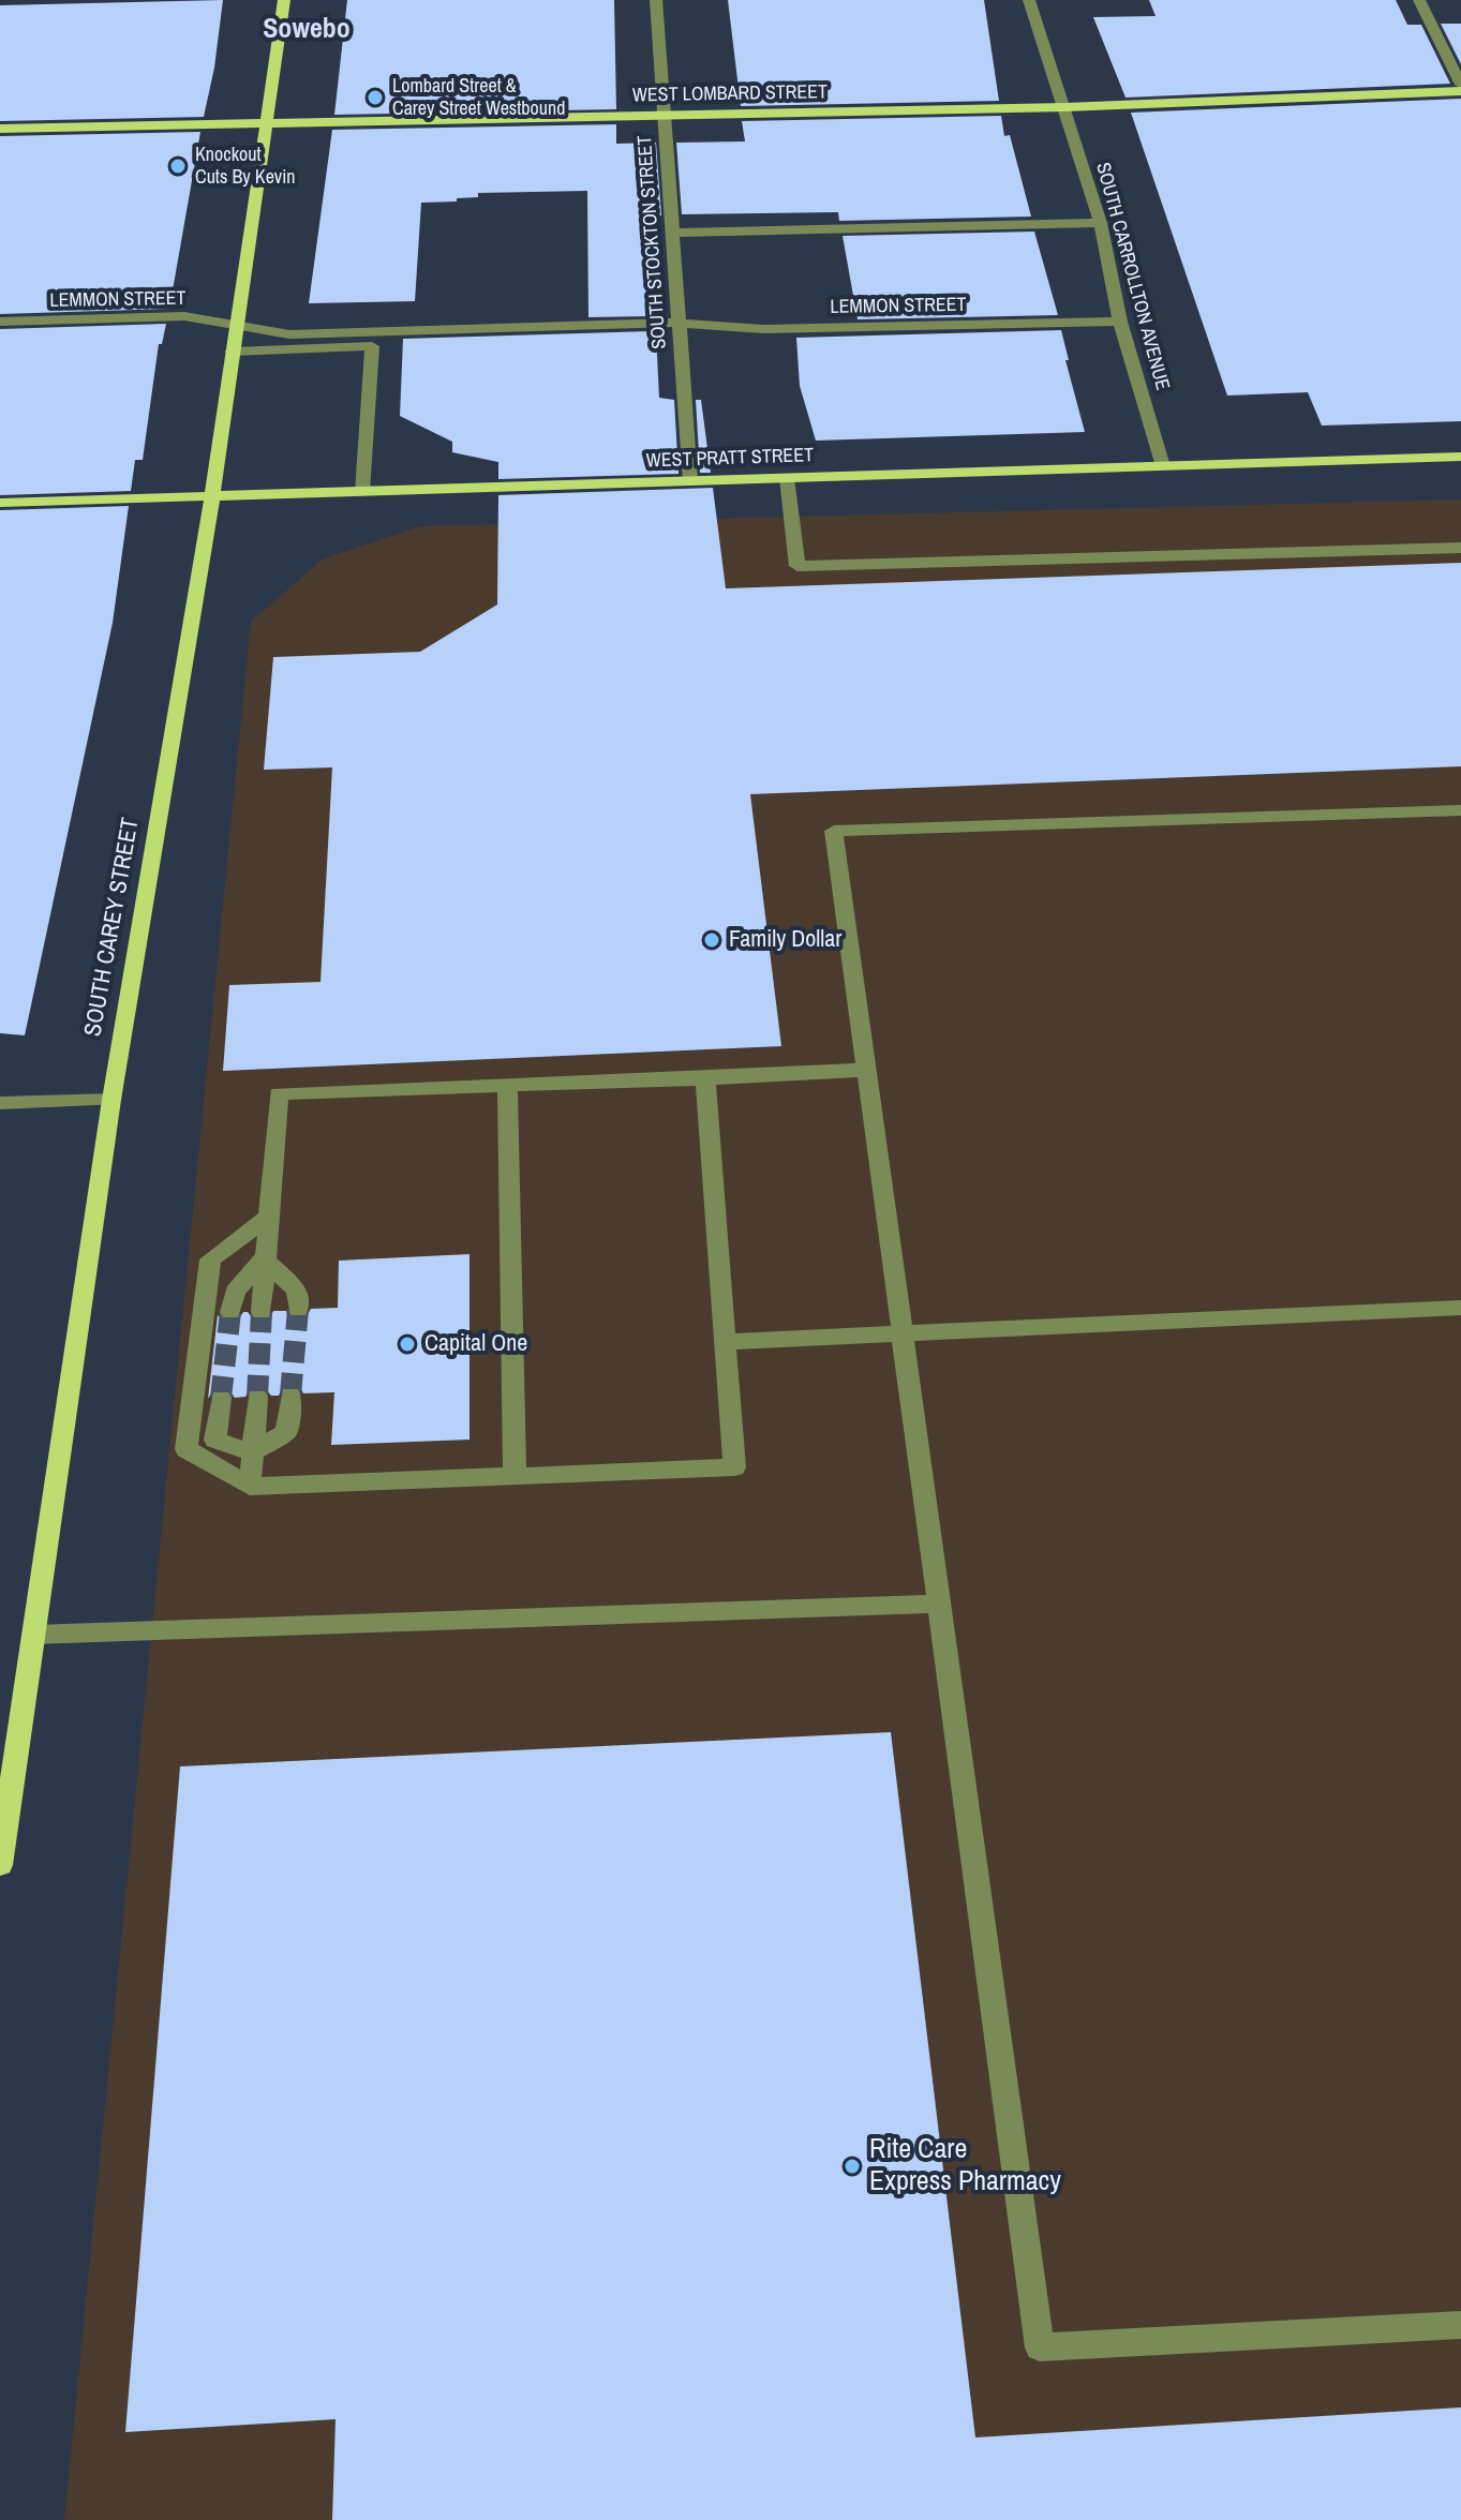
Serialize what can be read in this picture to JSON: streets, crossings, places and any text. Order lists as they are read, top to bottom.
{
  "streets": {
    "main road": ["WEST LOMBARD STREET", "WEST PRATT STREET", "SOUTH CAREY STREET"],
    "street": ["SOUTH STOCKTON STREET", "SOUTH CARROLLTON AVENUE", "LEMMON STREET"]
  },
  "crossings": [
    ["WEST LOMBARD STREET", "SOUTH STOCKTON STREET"],
    ["WEST LOMBARD STREET", "SOUTH CARROLLTON AVENUE"],
    ["WEST LOMBARD STREET", "SOUTH CAREY STREET"],
    ["SOUTH STOCKTON STREET", "LEMMON STREET"],
    ["SOUTH STOCKTON STREET", "WEST PRATT STREET"],
    ["SOUTH CARROLLTON AVENUE", "LEMMON STREET"],
    ["SOUTH CARROLLTON AVENUE", "WEST PRATT STREET"],
    ["LEMMON STREET", "SOUTH CAREY STREET"],
    ["WEST PRATT STREET", "SOUTH CAREY STREET"]
  ],
  "districts": ["Sowebo"],
  "places": [
    "Lombard Street & Carey Street Westbound",
    "Knockout Cuts By Kevin",
    "Family Dollar",
    "Capital One",
    "Rite Care Express Pharmacy"
  ]
}
